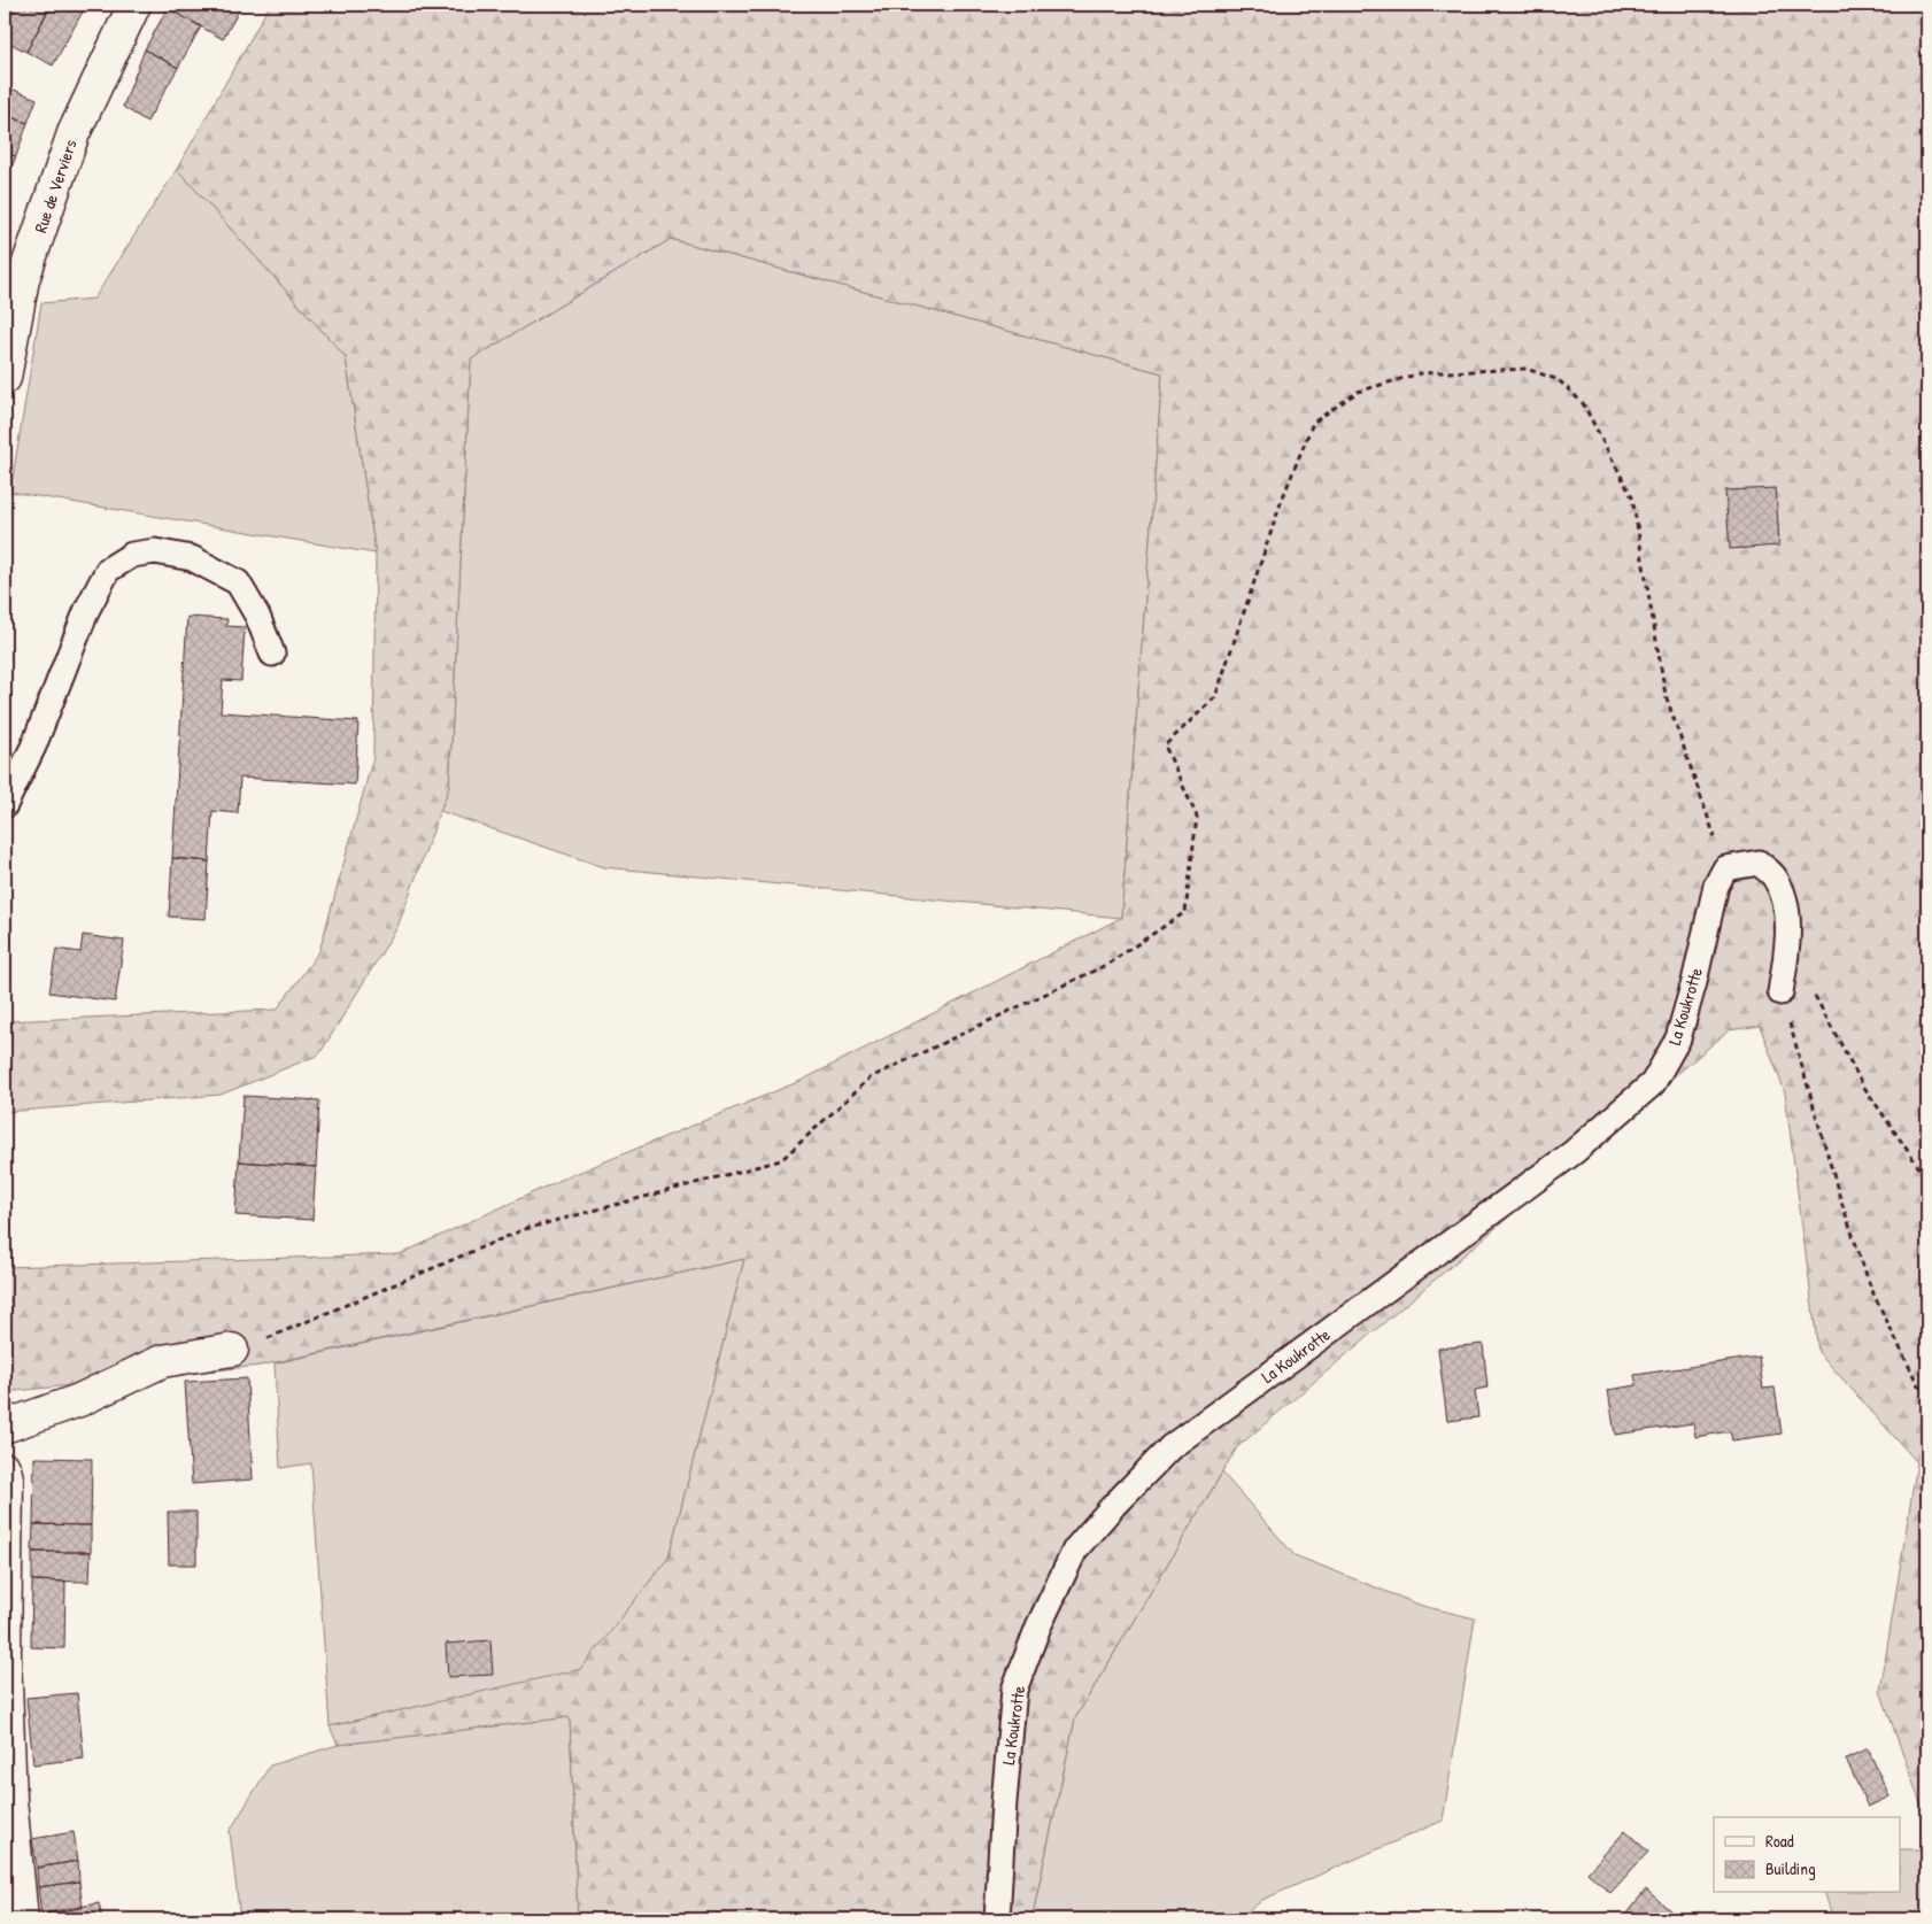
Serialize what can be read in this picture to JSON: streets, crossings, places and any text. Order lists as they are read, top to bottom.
{
  "streets": {
    "street": ["Rue de Verviers"],
    "lane": ["La Koukrotte"]
  },
  "legend": ["Road", "Building"]
}
